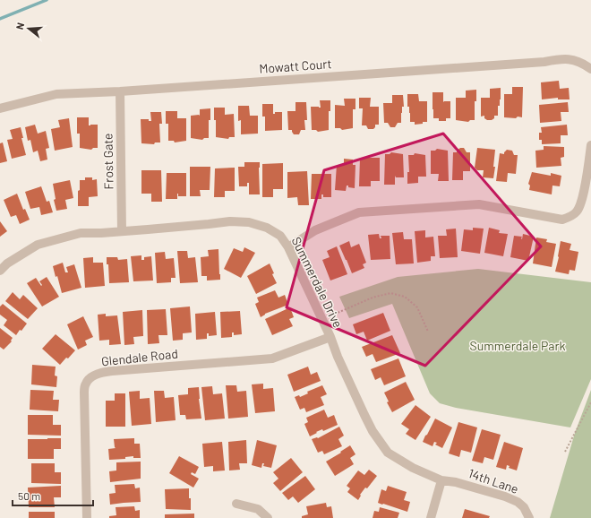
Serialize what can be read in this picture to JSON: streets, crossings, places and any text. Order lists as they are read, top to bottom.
{
  "streets": {
    "street": [
      "Mowatt Court",
      "Frost Gate",
      "Summerdale Drive",
      "Glendale Road",
      "14th Lane"
    ]
  },
  "crossings": [
    ["Mowatt Court", "Frost Gate"],
    ["Frost Gate", "Summerdale Drive"],
    ["Summerdale Drive", "Glendale Road"],
    ["Summerdale Drive", "14th Lane"]
  ],
  "parks": ["Summerdale Park"],
  "scale_bar": "50 m",
  "north": "left"
}
